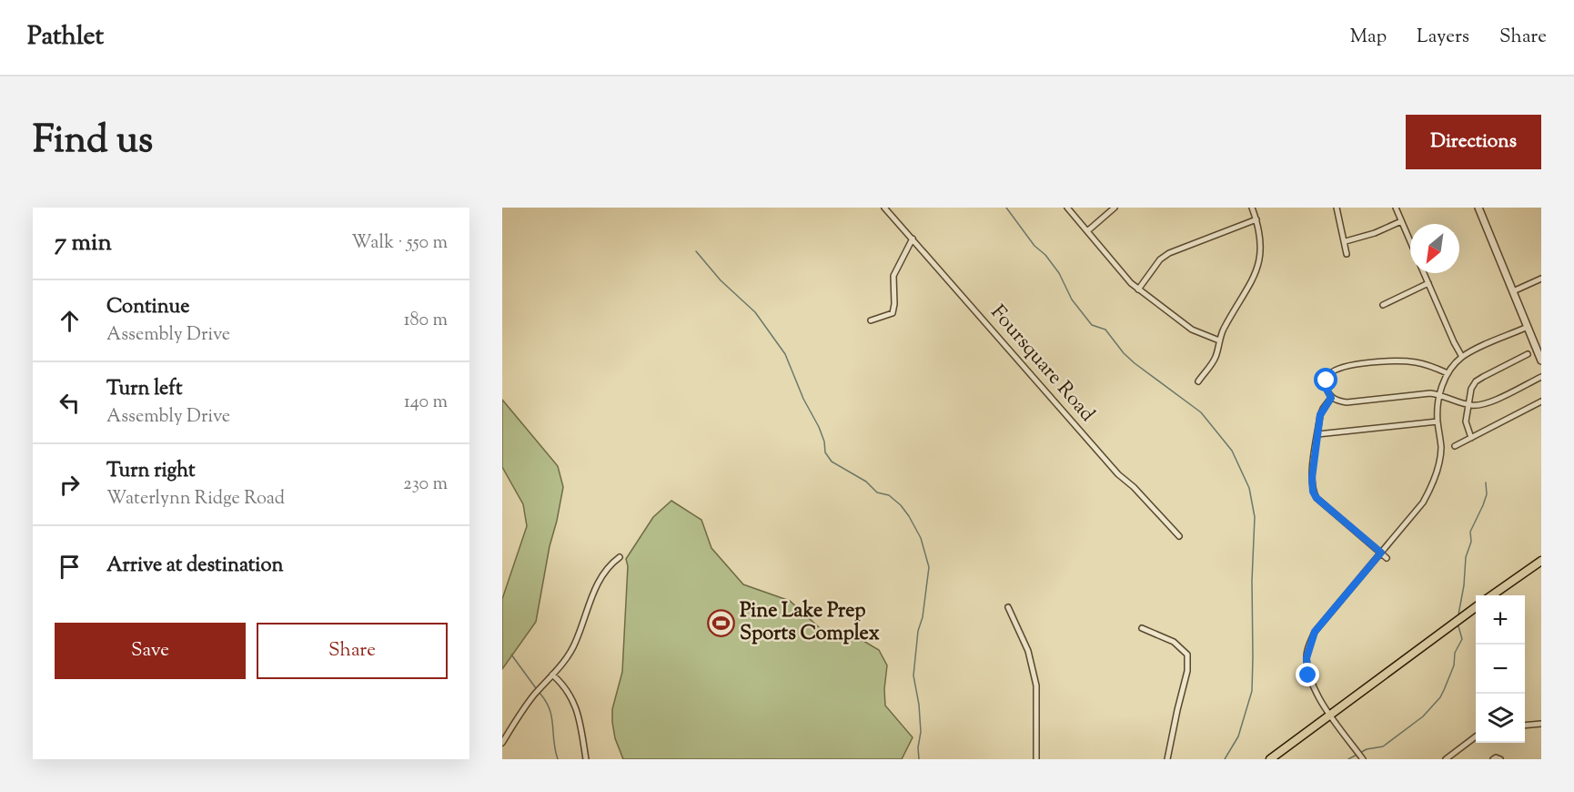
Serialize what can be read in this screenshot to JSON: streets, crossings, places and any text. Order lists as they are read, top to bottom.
{
  "streets": {
    "street": ["Foursquare Road"]
  },
  "places": {
    "sports": ["Pine Lake Prep Sports Complex"]
  },
  "north": "bottom left",
  "page": {
    "header": "Pathlet",
    "nav": ["Map", "Layers", "Share"],
    "title": "Find us",
    "buttons": [
      "Directions",
      ["Save", "Share"]
    ],
    "heading": ["7 min", "Walk · 550 m"],
    "list": [
      ["Continue", "Assembly Drive", "180 m"],
      ["Turn left", "Assembly Drive", "140 m"],
      ["Turn right", "Waterlynn Ridge Road", "230 m"],
      "Arrive at destination"
    ],
    "map_buttons": ["+", "−"]
  }
}
